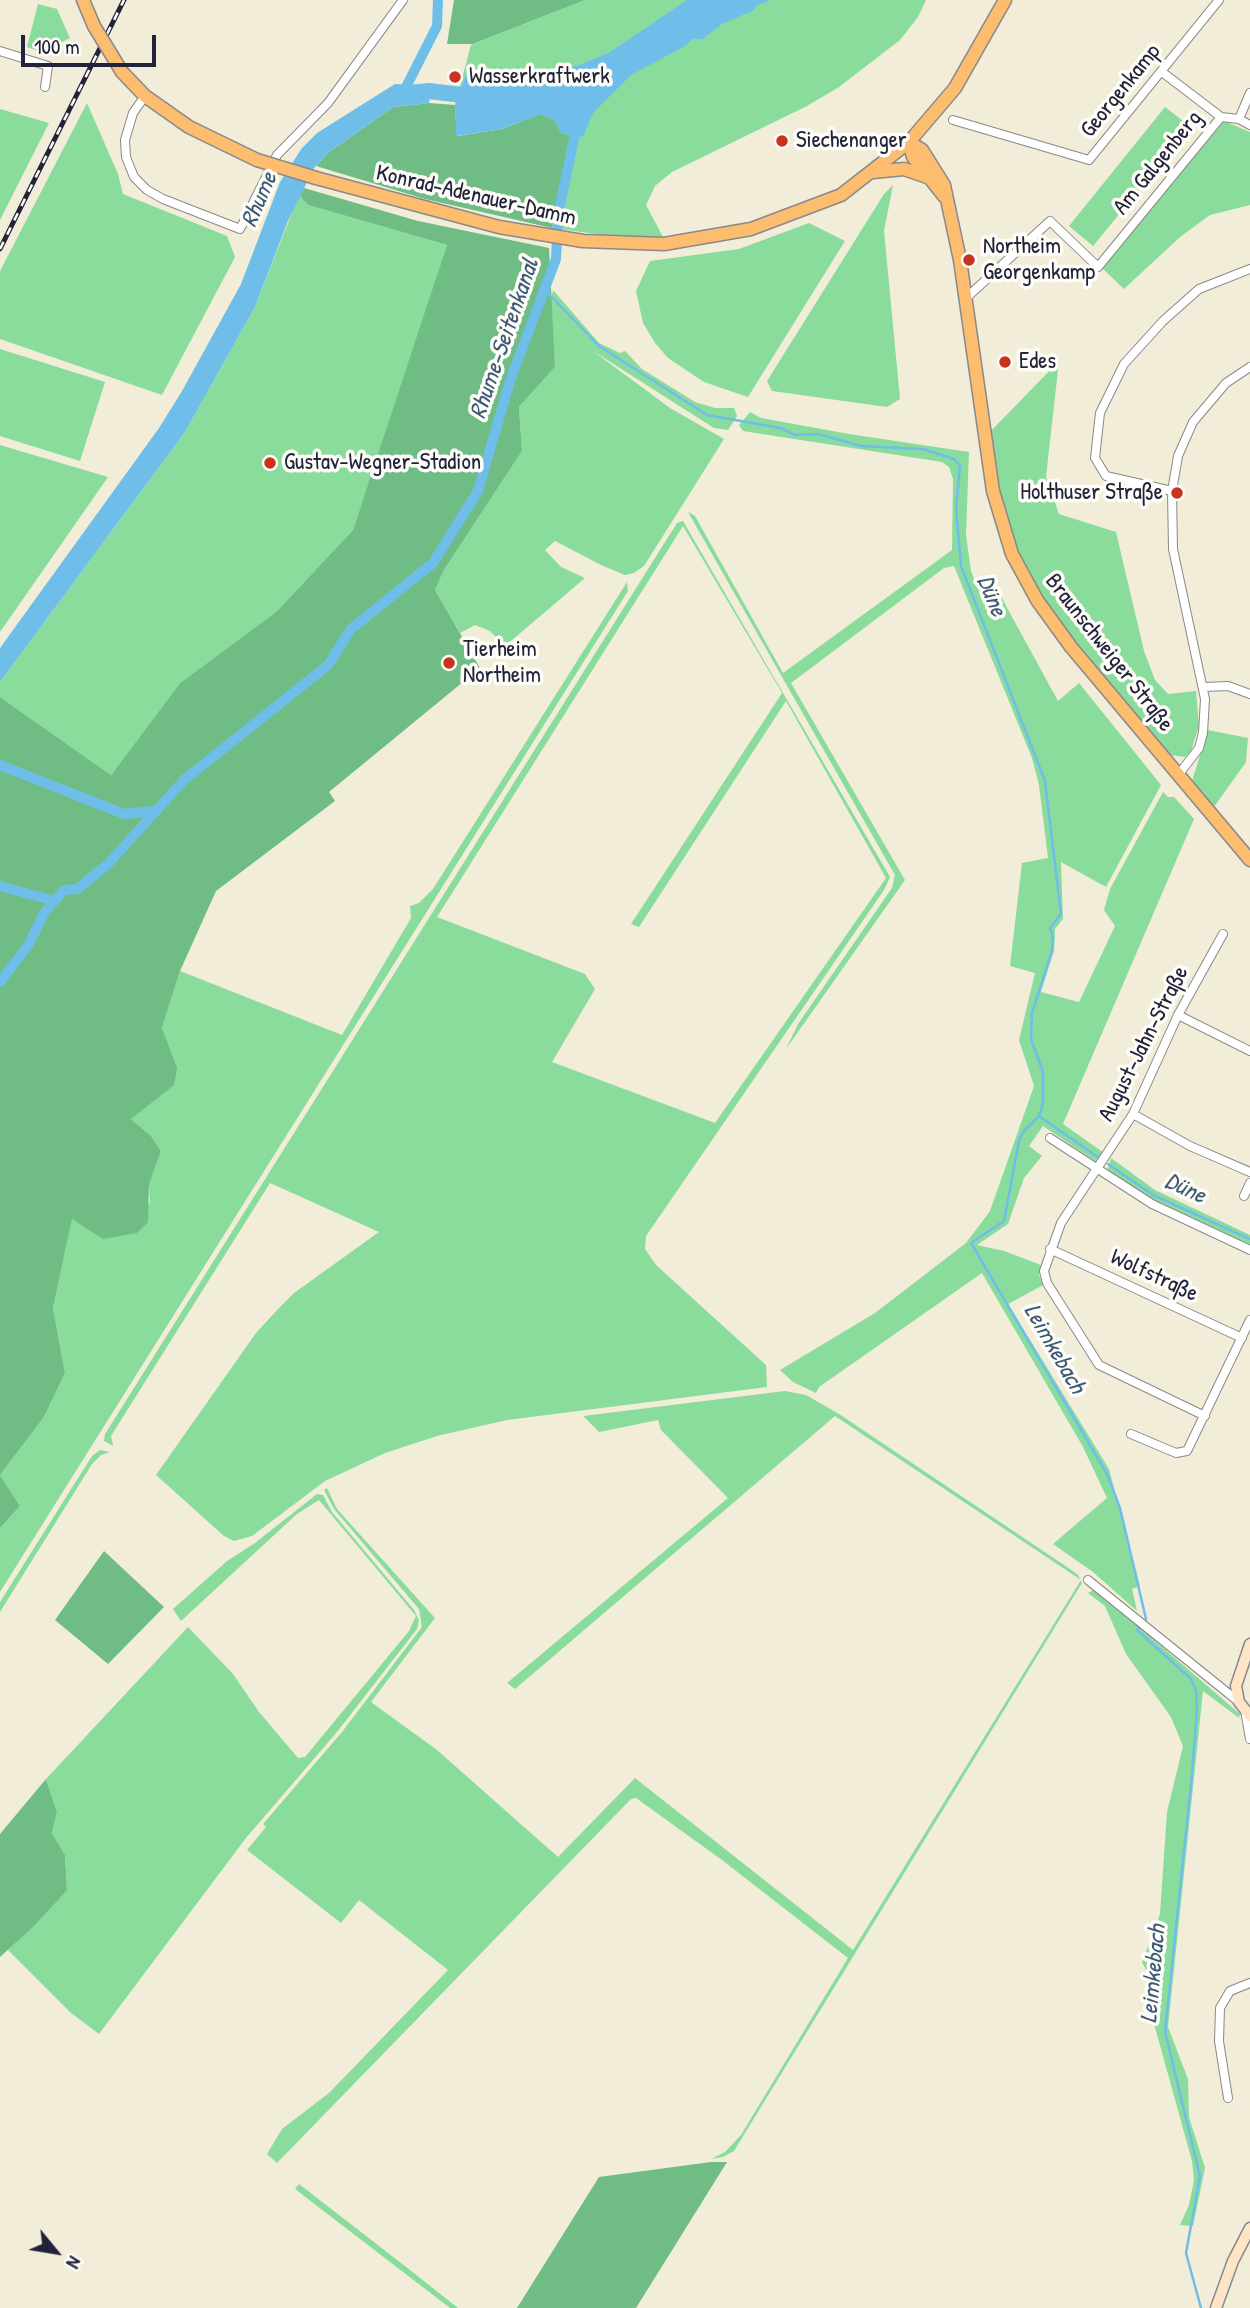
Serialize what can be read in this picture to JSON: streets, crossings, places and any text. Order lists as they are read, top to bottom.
{
  "streets": {
    "main road": ["Konrad-Adenauer-Damm", "Braunschweiger Straße"],
    "street": [
      "Georgenkamp",
      "Am Galgenberg",
      "August-Jahn-Straße",
      "Wolfstraße"
    ]
  },
  "crossings": [
    ["Am Galgenberg", "Braunschweiger Straße"],
    ["Konrad-Adenauer-Damm", "Braunschweiger Straße"],
    ["August-Jahn-Straße", "Wolfstraße"]
  ],
  "water": [
    "Rhume",
    "Rhume-Seitenkanal",
    "Düne",
    "Leimkebach"
  ],
  "places": [
    "Wasserkraftwerk",
    "Siechenanger",
    "Northeim Georgenkamp",
    "Edes",
    "Gustav-Wegner-Stadion",
    "Holthuser Straße",
    "Tierheim Northeim"
  ],
  "scale_bar": "100 m",
  "north": "bottom right"
}
